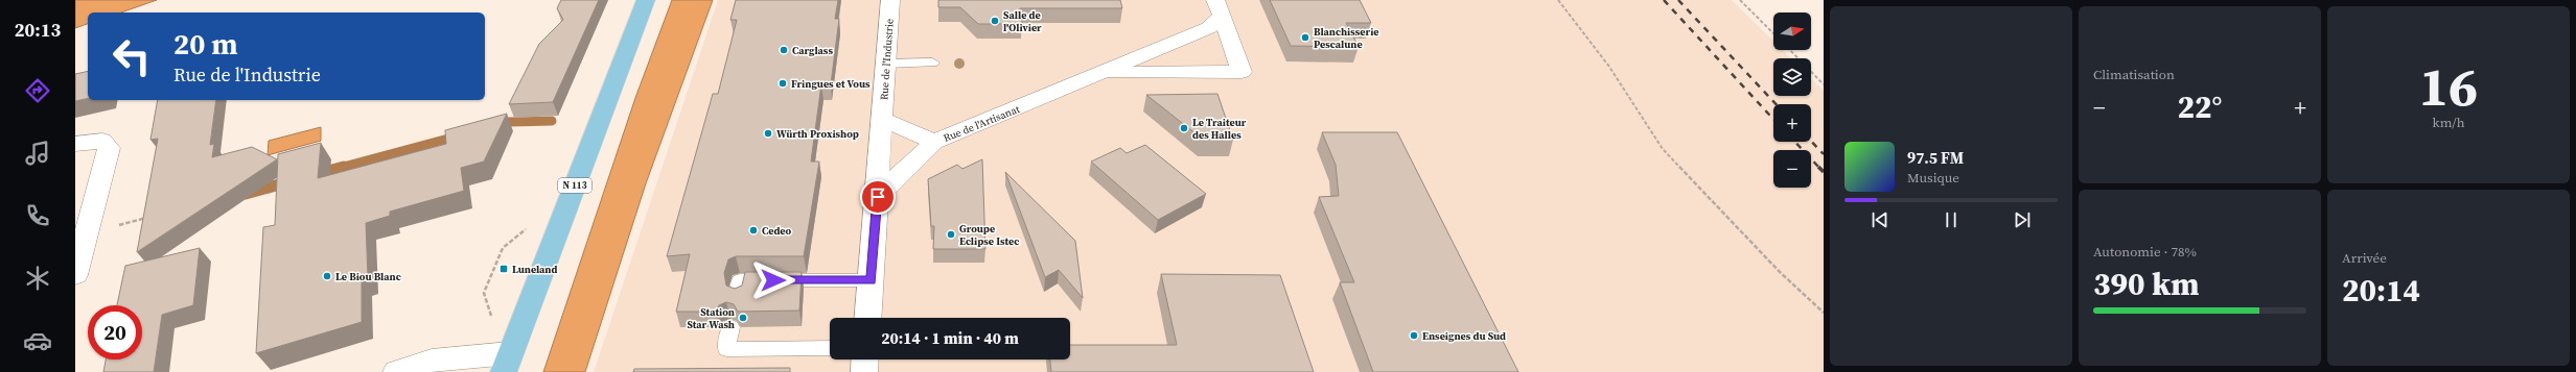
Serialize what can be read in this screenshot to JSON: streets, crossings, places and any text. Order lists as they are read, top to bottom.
{
  "streets": {
    "main road": ["N 113"],
    "street": ["Rue de l'Industrie", "Rue de l'Artisanat"]
  },
  "crossings": [
    ["Rue de l'Industrie", "Rue de l'Artisanat"]
  ],
  "places": {
    "other": [
      "Salle de l'Olivier",
      "Blanchisserie Pescalune",
      "Carglass",
      "Fringues et Vous",
      "Le Traiteur des Halles",
      "Würth Proxishop",
      "Cedeo",
      "Groupe Eclipse Istec",
      "Le Biou Blanc",
      "Station Star Wash",
      "Enseignes du Sud"
    ],
    "transit": ["Luneland"]
  },
  "north": "right",
  "page": {
    "tabs": "20:13",
    "tile": [
      "Climatisation",
      ["16", "km/h"],
      ["Autonomie · 78%", "390 km"],
      ["Arrivée", "20:14"]
    ],
    "map_buttons": ["+", "−"],
    "turn": ["20 m", "Rue de l'Industrie"],
    "heat": ["−", "22°", "+"],
    "song": ["97.5 FM", "Musique"],
    "limit": "20",
    "trip": "20:14 · 1 min · 40 m"
  }
}
